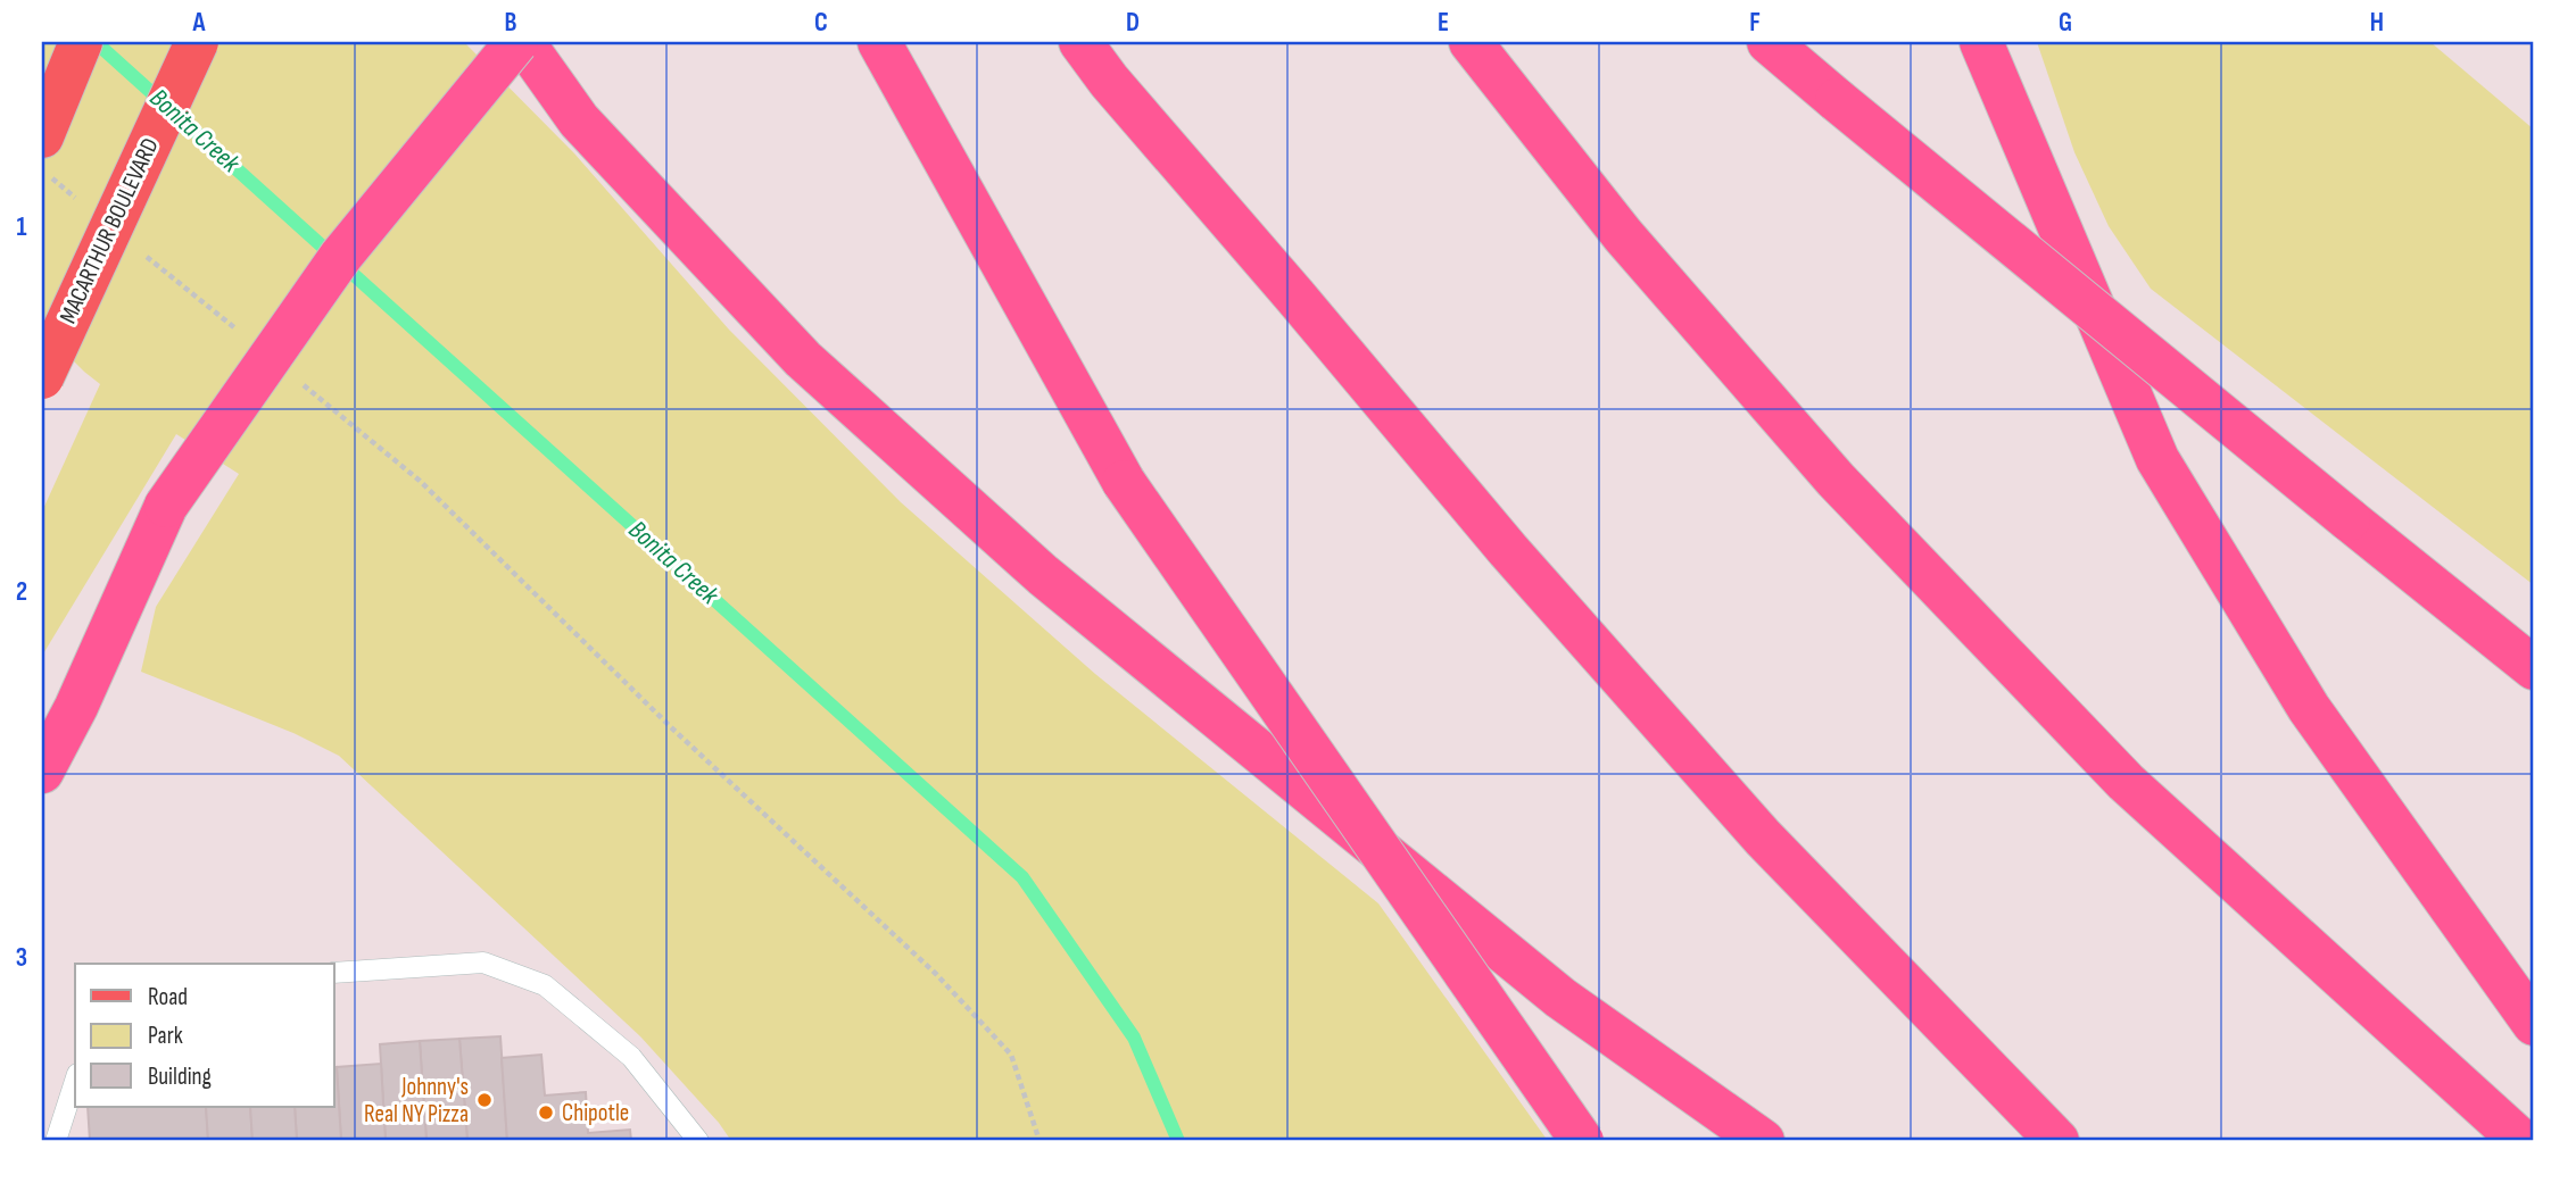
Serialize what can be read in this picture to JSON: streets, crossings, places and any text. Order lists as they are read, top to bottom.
{
  "streets": {
    "main road": ["MACARTHUR BOULEVARD"]
  },
  "water": ["Bonita Creek"],
  "places": ["Johnny's Real NY Pizza", "Chipotle"],
  "legend": ["Road", "Park", "Building"],
  "grid": {
    "columns": [
      "A",
      "B",
      "C",
      "D",
      "E",
      "F",
      "G",
      "H"
    ],
    "rows": ["1", "2", "3"]
  }
}
